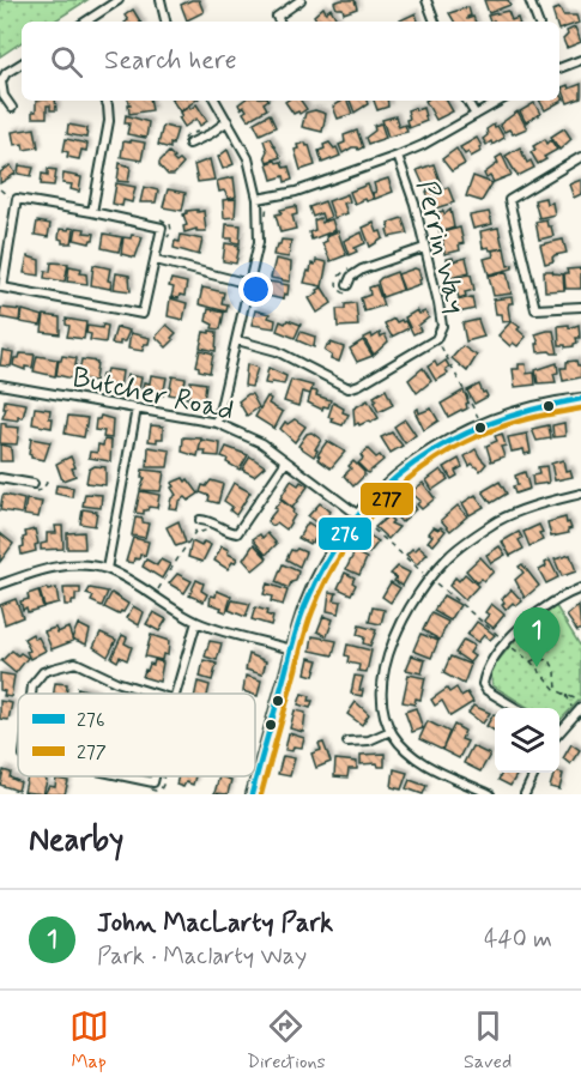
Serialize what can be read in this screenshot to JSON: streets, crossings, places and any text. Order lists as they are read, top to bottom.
{
  "streets": {
    "street": ["Perrin Way", "Butcher Road"]
  },
  "lines": ["transit line 276", "transit line 277"],
  "legend": ["276", "277"],
  "page": {
    "search": "Search here",
    "pins": "1",
    "heading": "Nearby",
    "list": [
      {
        "mark": "1",
        "name": "John MacLarty Park",
        "note": "Park · Maclarty Way",
        "value": "440 m"
      }
    ],
    "nav": ["Map", "Directions", "Saved"]
  }
}
